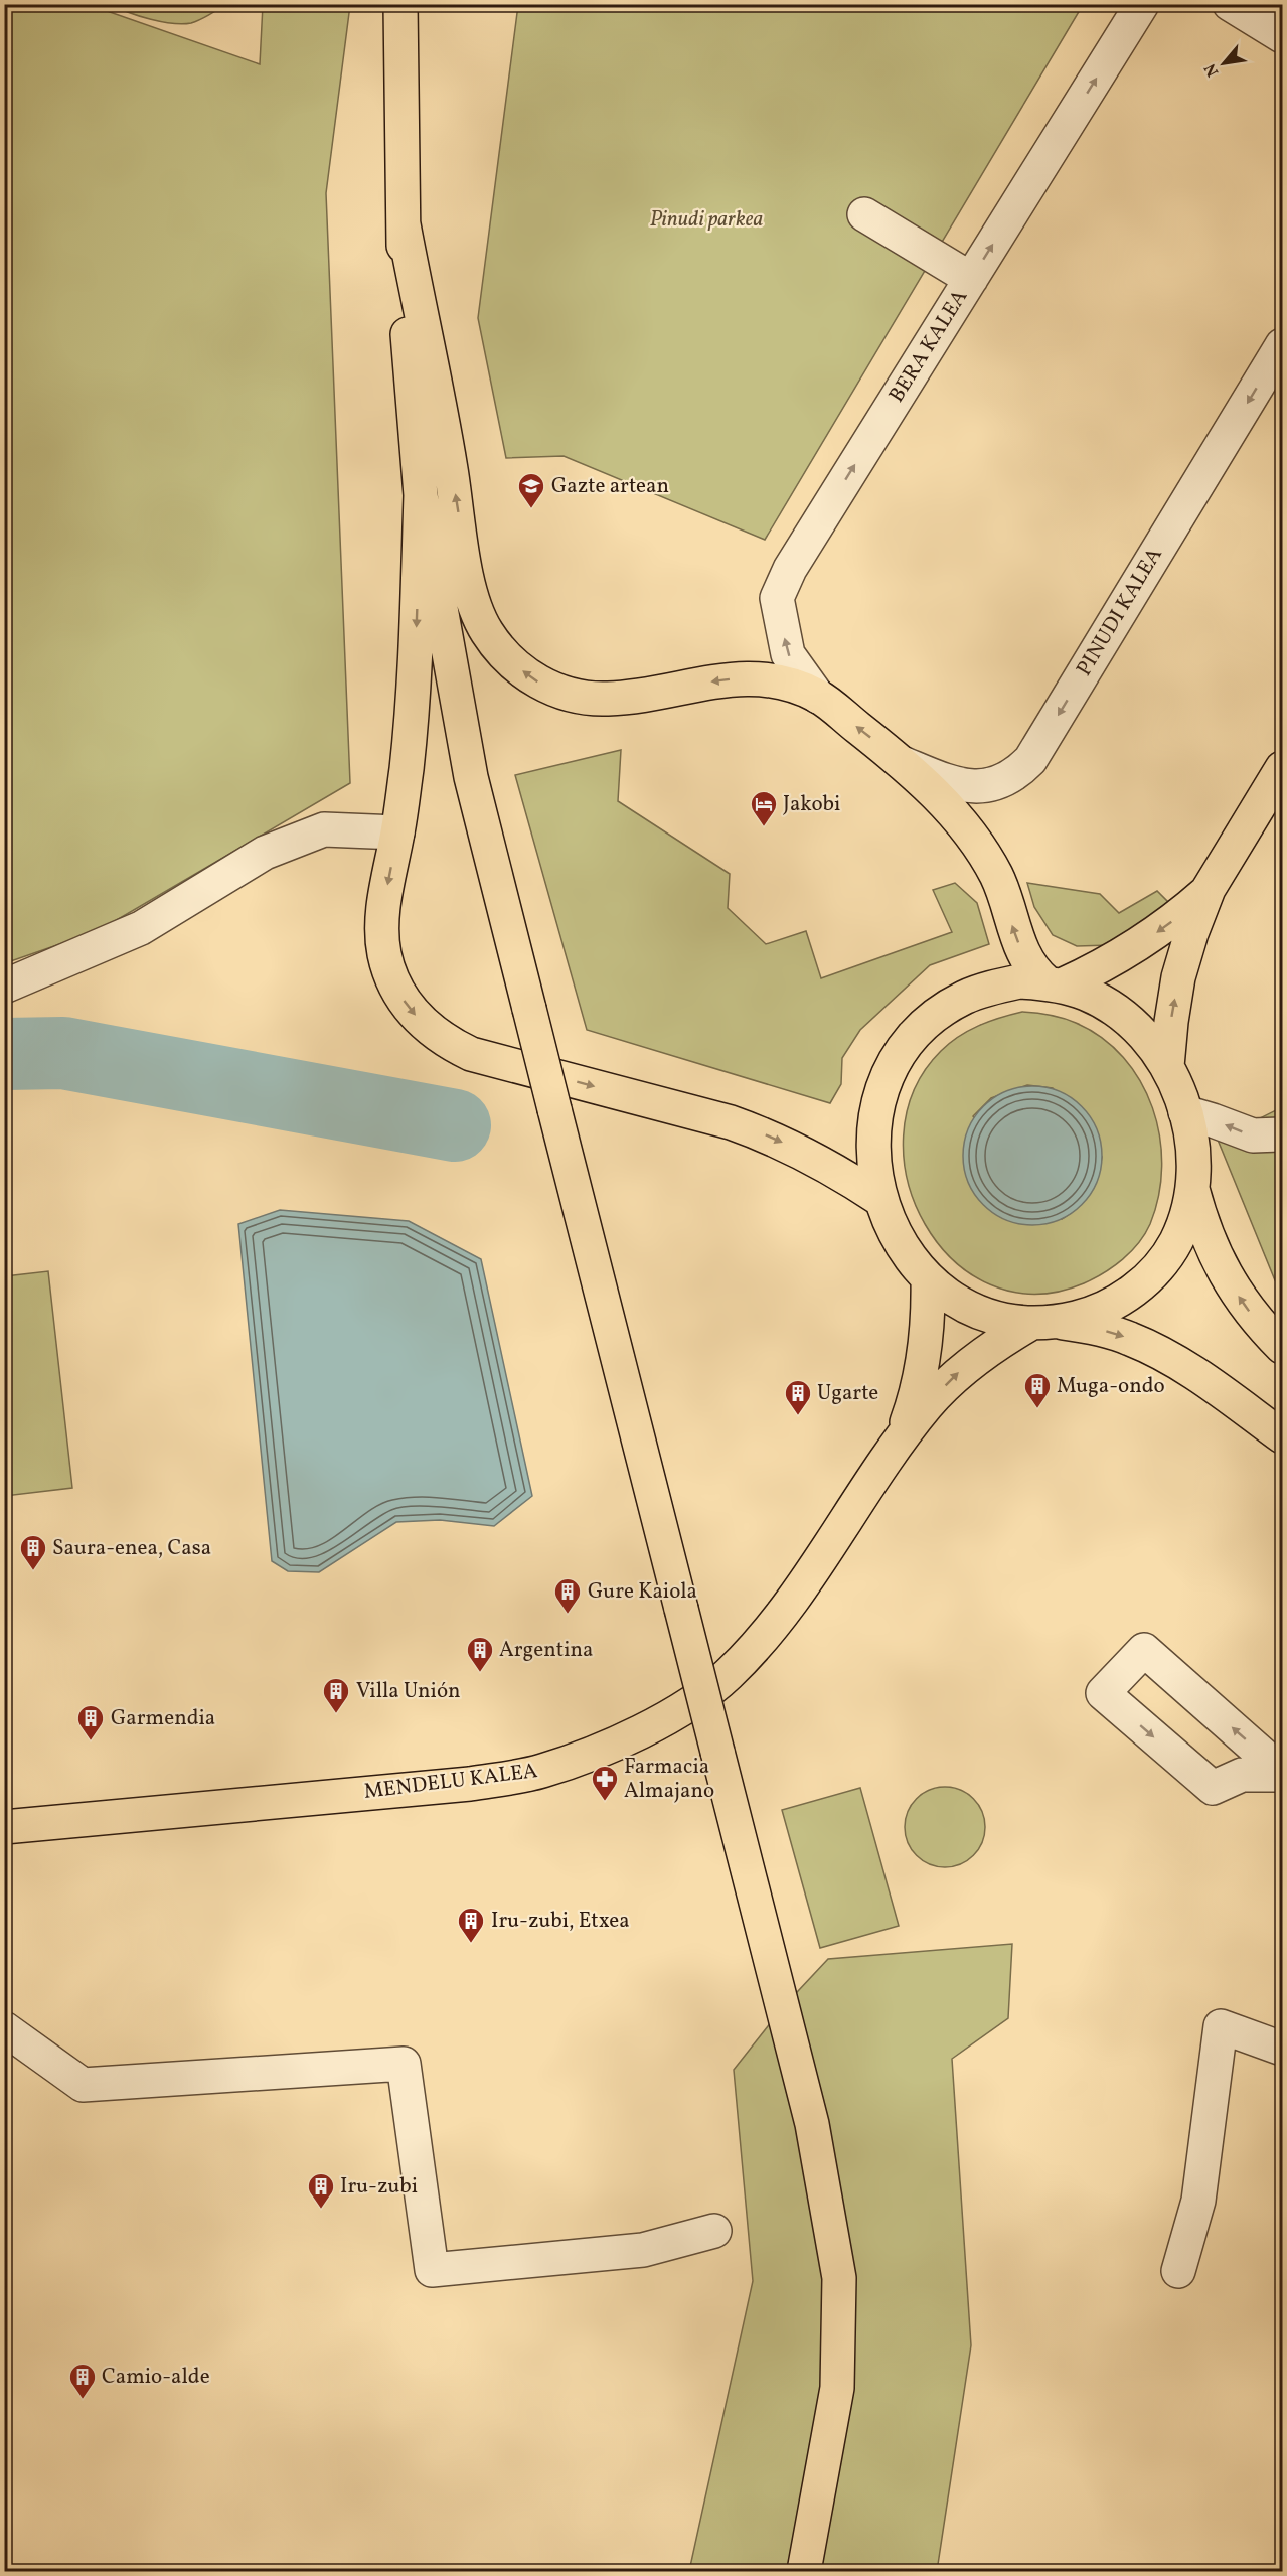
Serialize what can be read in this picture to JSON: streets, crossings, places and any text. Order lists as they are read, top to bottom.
{
  "streets": {
    "main road": ["MENDELU KALEA"],
    "street": ["BERA KALEA", "PINUDI KALEA"]
  },
  "one_way": ["BERA KALEA", "PINUDI KALEA"],
  "parks": ["Pinudi parkea"],
  "places": {
    "school or university": ["Gazte artean"],
    "hotel": ["Jakobi"],
    "building": [
      "Muga-ondo",
      "Ugarte",
      "Saura-enea, Casa",
      "Gure Kaiola",
      "Argentina",
      "Villa Unión",
      "Garmendia",
      "Iru-zubi, Etxea",
      "Iru-zubi",
      "Camio-alde"
    ],
    "pharmacy": ["Farmacia Almajano"]
  },
  "north": "bottom left"
}
